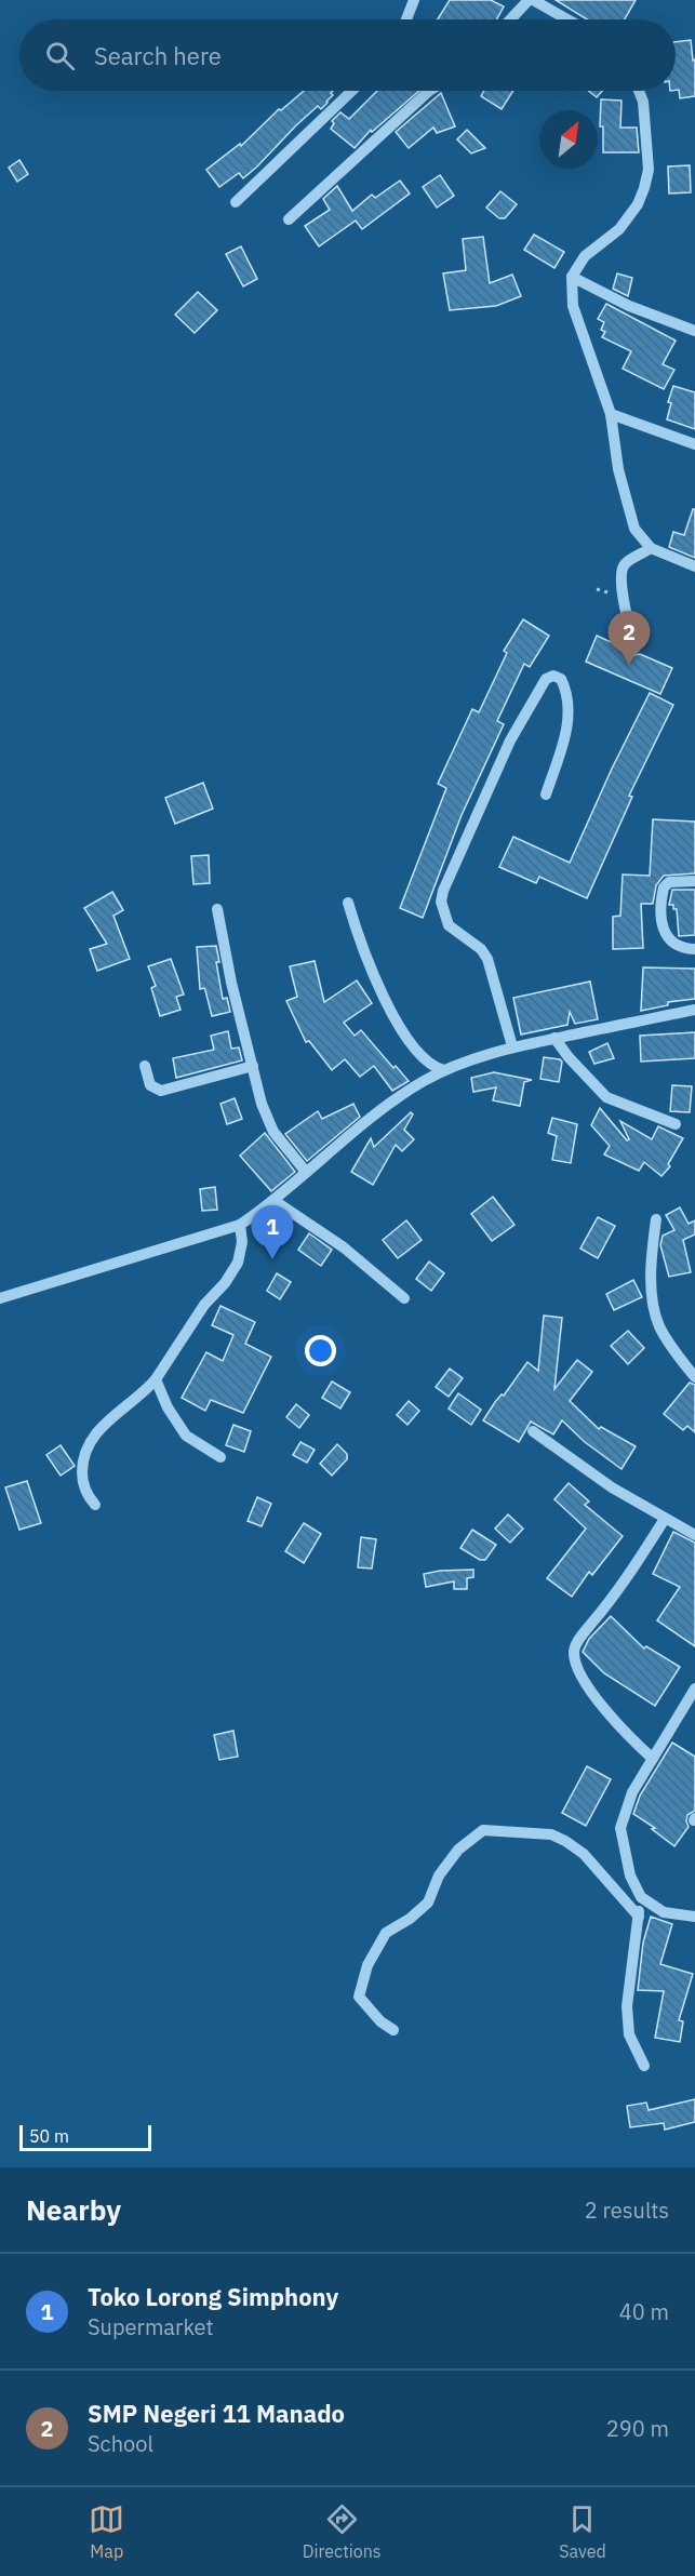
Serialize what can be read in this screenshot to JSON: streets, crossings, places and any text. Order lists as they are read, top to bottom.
{
  "scale_bar": "50 m",
  "north": "top right",
  "page": {
    "search": "Search here",
    "pins": ["2", "1"],
    "scale": "50 m",
    "heading": ["Nearby", "2 results"],
    "list": [
      {
        "mark": "1",
        "name": "Toko Lorong Simphony",
        "note": "Supermarket",
        "value": "40 m"
      },
      {
        "mark": "2",
        "name": "SMP Negeri 11 Manado",
        "note": "School",
        "value": "290 m"
      }
    ],
    "nav": ["Map", "Directions", "Saved"]
  }
}
